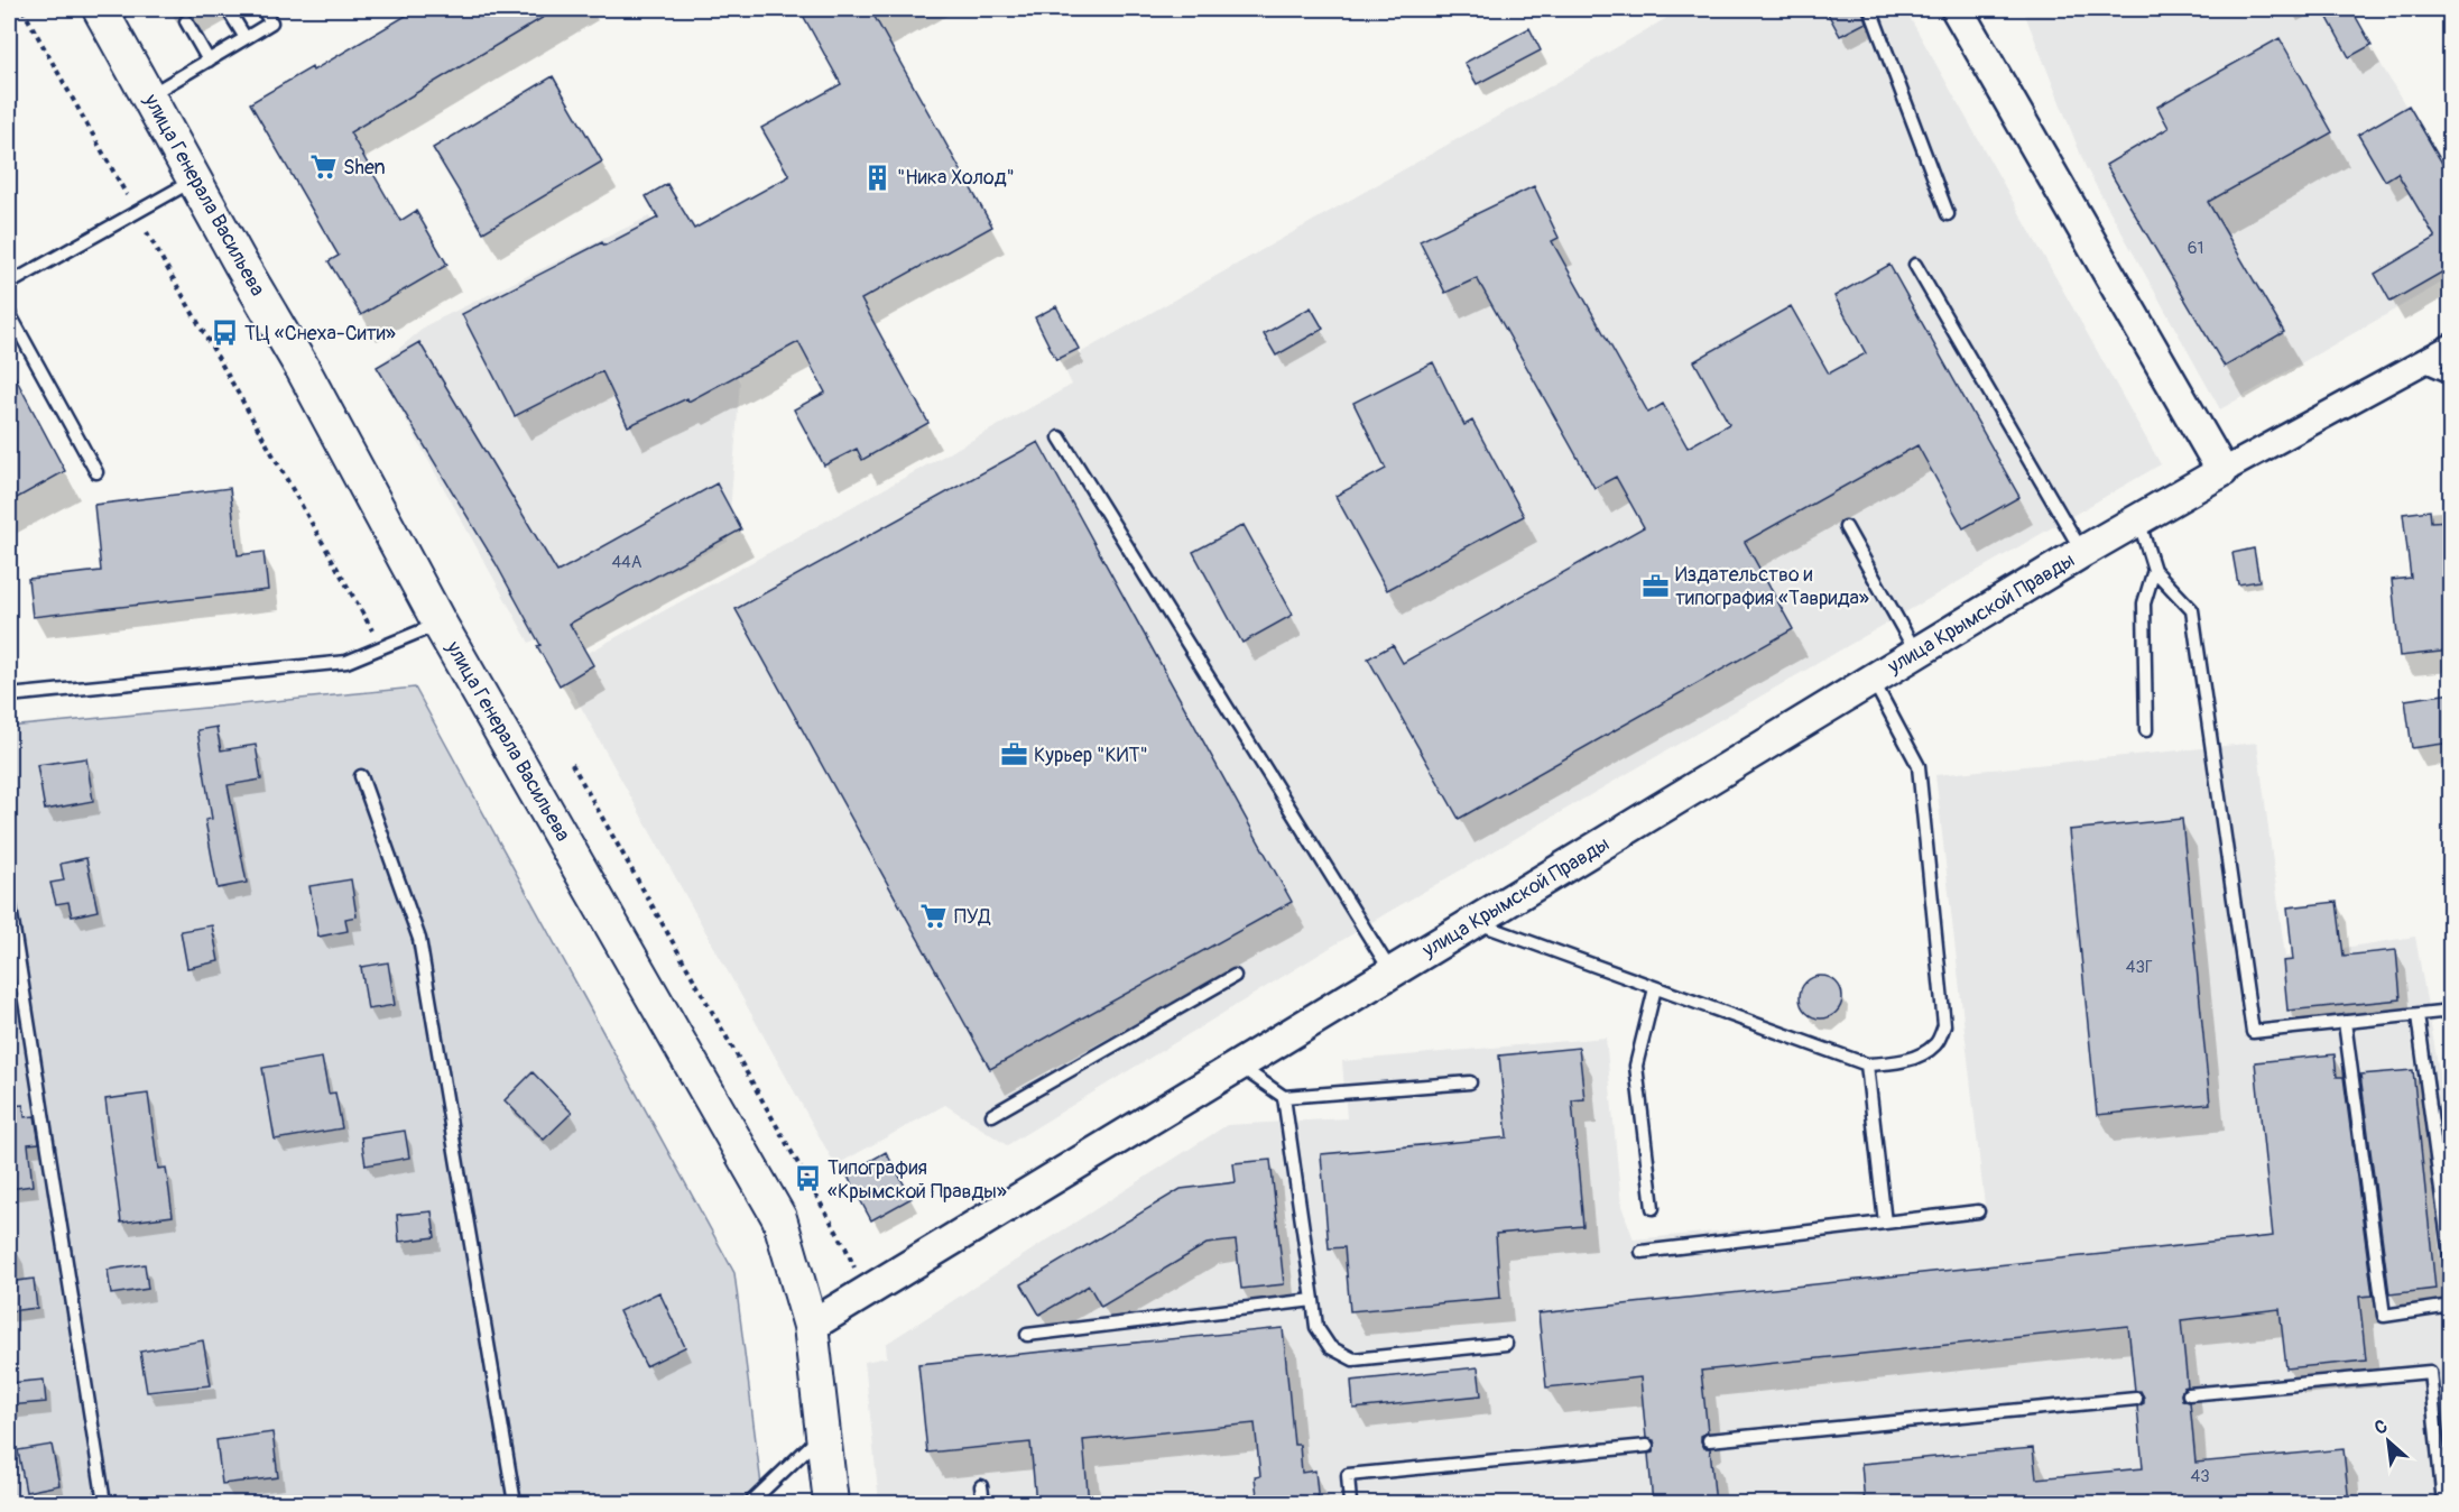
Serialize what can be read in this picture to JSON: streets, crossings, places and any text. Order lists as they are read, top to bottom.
{
  "streets": {
    "main road": ["улица Генерала Васильева"],
    "street": ["улица Крымской Правды"]
  },
  "crossings": [
    ["улица Генерала Васильева", "улица Крымской Правды"]
  ],
  "places": {
    "supermarket": ["Shen", "ПУД"],
    "building": ["\"Ника Холод\""],
    "bus stop": ["ТЦ «Снеха-Сити»", "Типография «Крымской Правды»"],
    "office": ["Издательство и типография «Таврида»", "Курьер \"КИТ\""]
  },
  "house_numbers": [
    "61",
    "44А",
    "43Г",
    "43"
  ],
  "north": "top left"
}
